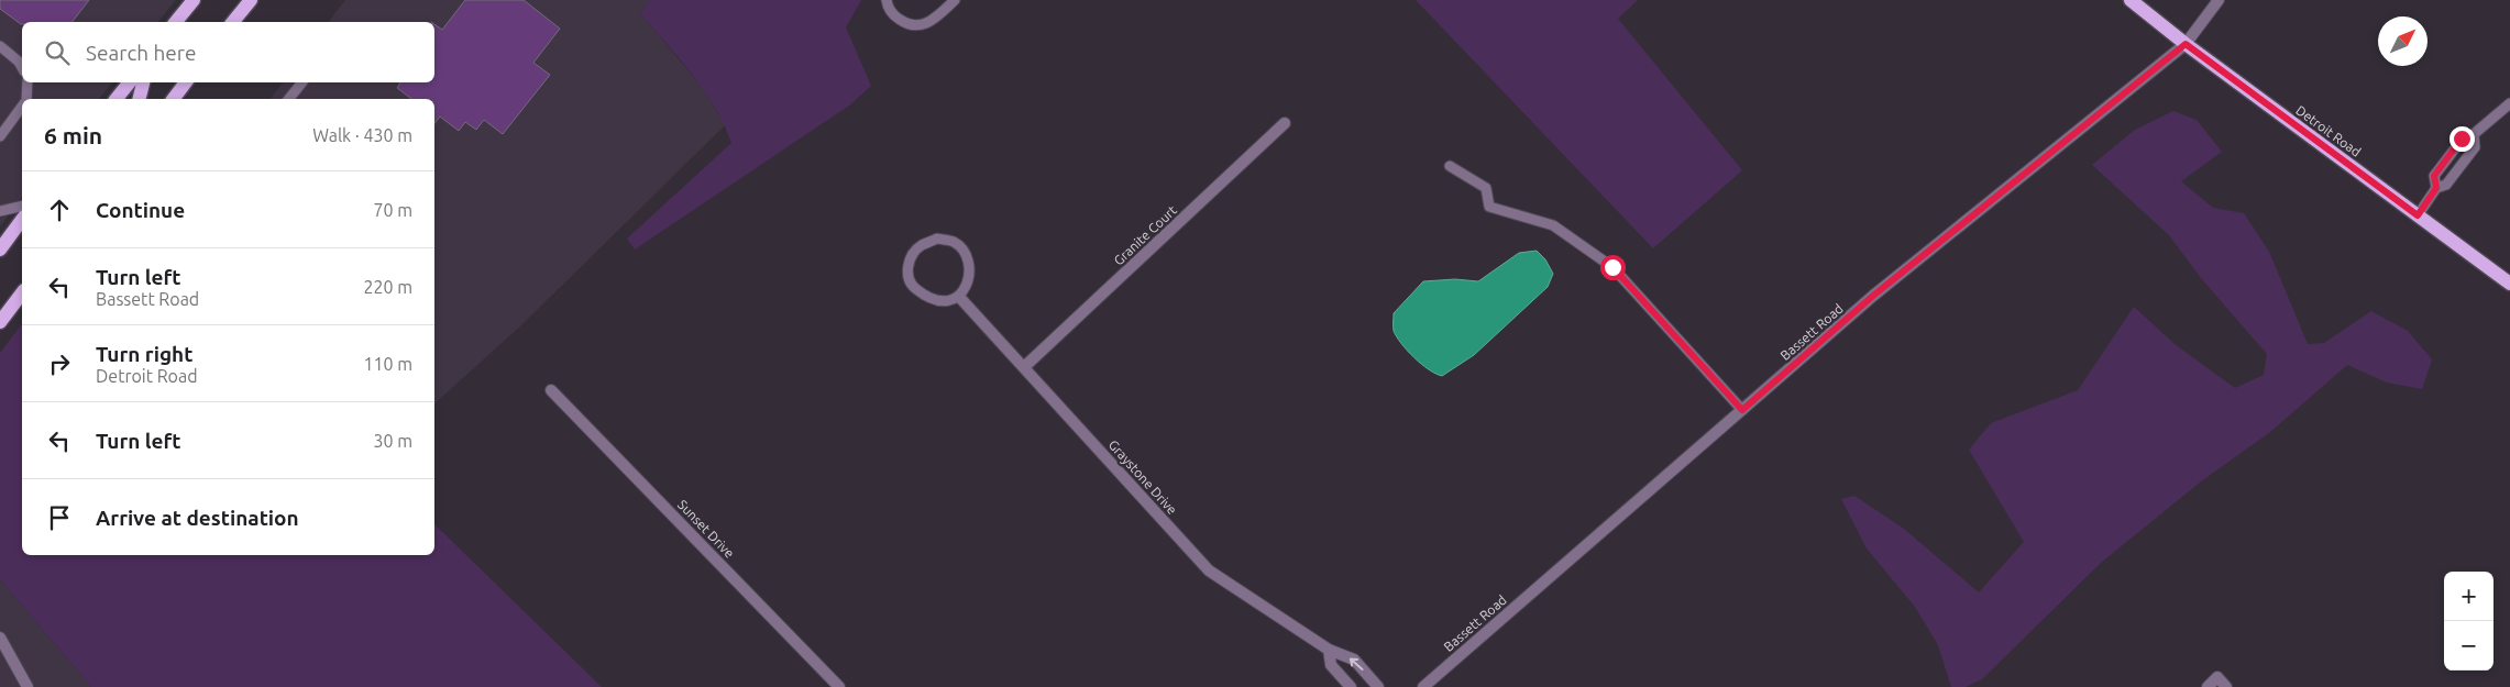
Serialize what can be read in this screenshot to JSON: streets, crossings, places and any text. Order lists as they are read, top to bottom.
{
  "streets": {
    "main road": ["Detroit Road"],
    "street": [
      "Granite Court",
      "Bassett Road",
      "Graystone Drive",
      "Sunset Drive"
    ]
  },
  "crossings": [
    ["Detroit Road", "Bassett Road"],
    ["Granite Court", "Graystone Drive"]
  ],
  "north": "top right",
  "page": {
    "search": "Search here",
    "heading": ["6 min", "Walk · 430 m"],
    "list": [
      ["Continue", "70 m"],
      ["Turn left", "Bassett Road", "220 m"],
      ["Turn right", "Detroit Road", "110 m"],
      ["Turn left", "30 m"],
      "Arrive at destination"
    ],
    "map_buttons": ["+", "−"]
  }
}
